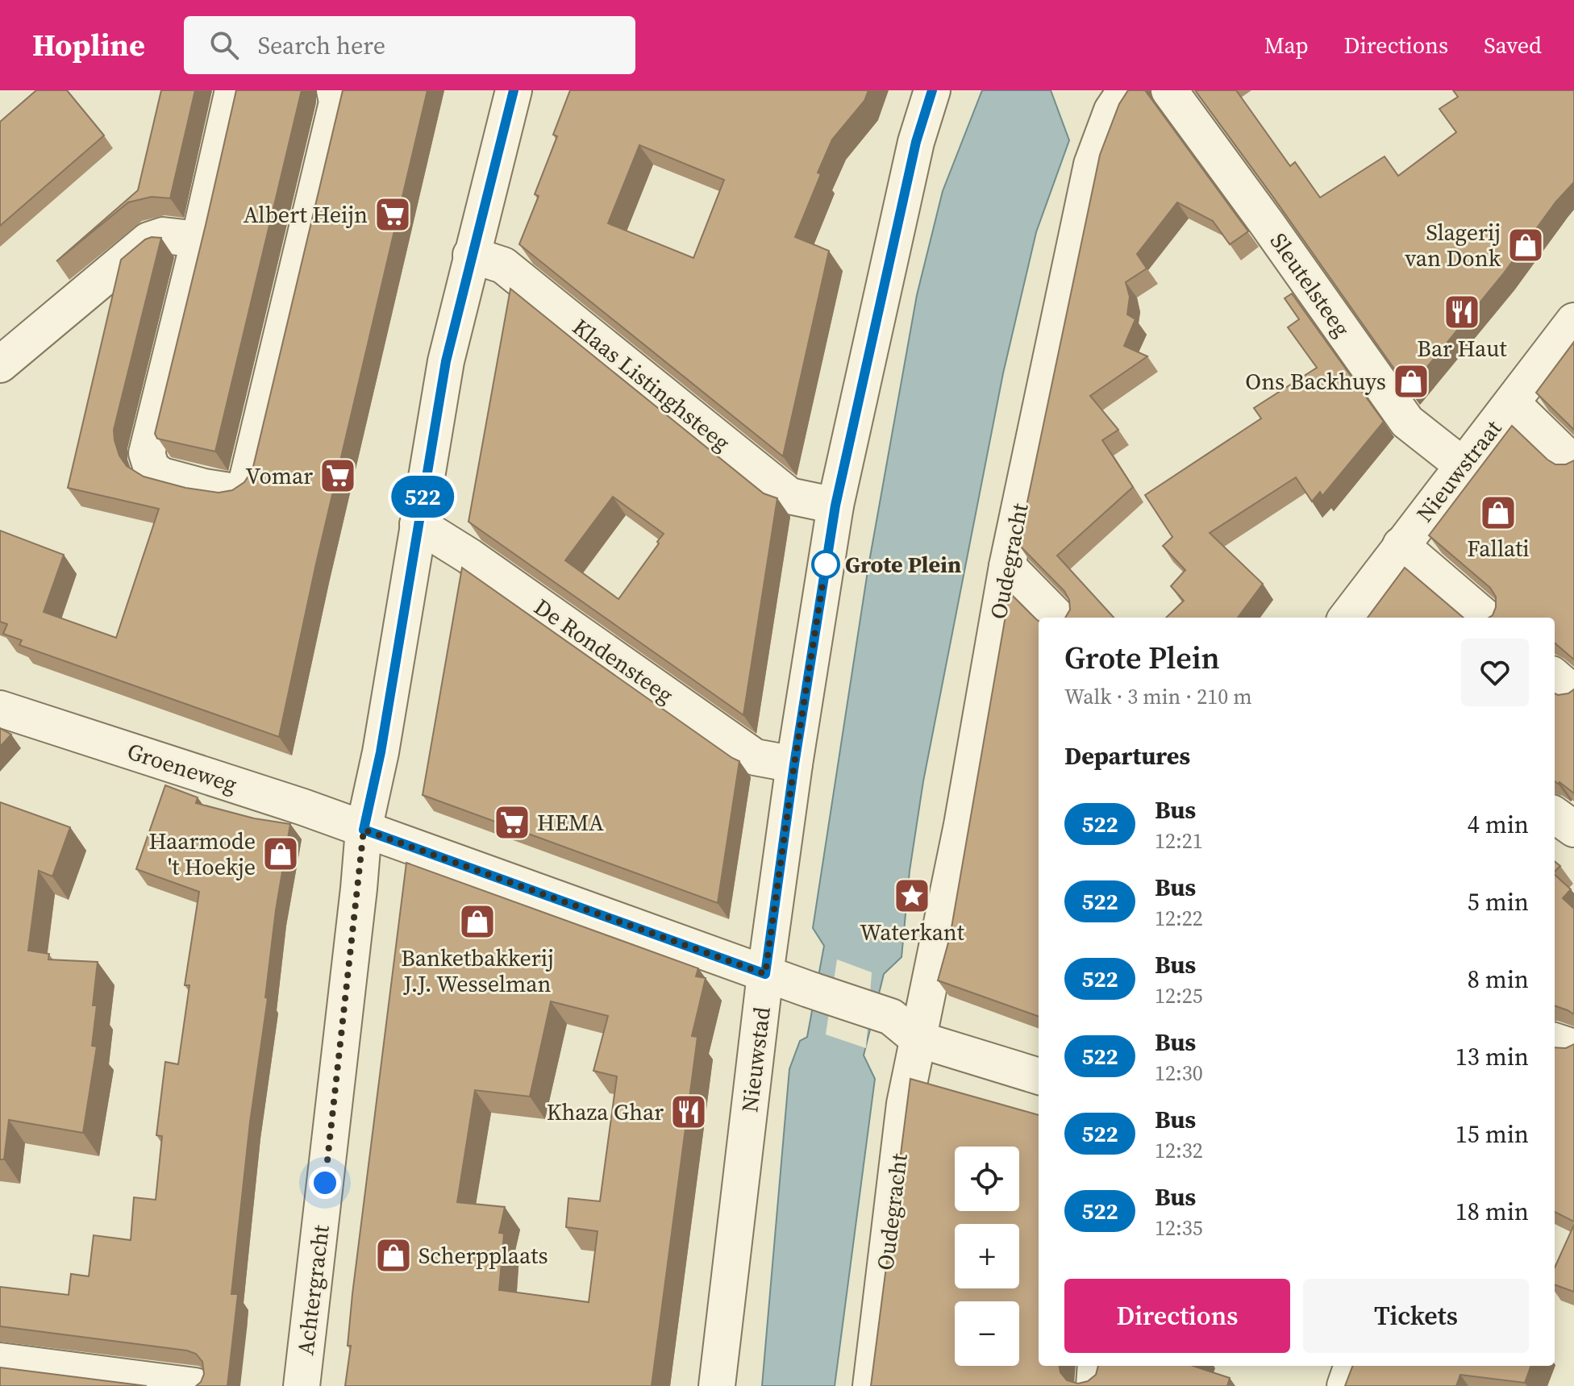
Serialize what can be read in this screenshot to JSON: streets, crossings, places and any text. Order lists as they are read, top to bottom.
{
  "streets": {
    "street": [
      "Sleutelsteeg",
      "Klaas Listinghsteeg",
      "Nieuwstraat",
      "Oudegracht",
      "De Rondensteeg",
      "Groeneweg",
      "Nieuwstad",
      "Achtergracht"
    ]
  },
  "crossings": [
    ["Sleutelsteeg", "Nieuwstraat"],
    ["Klaas Listinghsteeg", "Nieuwstad"],
    ["Klaas Listinghsteeg", "Achtergracht"],
    ["De Rondensteeg", "Nieuwstad"],
    ["De Rondensteeg", "Achtergracht"],
    ["Groeneweg", "Nieuwstad"],
    ["Groeneweg", "Achtergracht"]
  ],
  "places": {
    "supermarket": ["Albert Heijn", "Vomar", "HEMA"],
    "shop": [
      "Slagerij van Donk",
      "Ons Backhuys",
      "Fallati",
      "Haarmode 't Hoekje",
      "Banketbakkerij J.J. Wesselman",
      "Scherpplaats"
    ],
    "restaurant": ["Bar Haut", "Khaza Ghar"],
    "other": ["Grote Plein"],
    "place": ["Waterkant"]
  },
  "lines": ["bus line 522"],
  "page": {
    "header": "Hopline",
    "search": "Search here",
    "nav": ["Map", "Directions", "Saved"],
    "on_map": "522",
    "heading": [
      ["Grote Plein", "Walk · 3 min · 210 m"],
      "Departures"
    ],
    "list": [
      {
        "mark": "522",
        "name": "Bus",
        "note": "12:21",
        "value": "4 min"
      },
      {
        "mark": "522",
        "name": "Bus",
        "note": "12:22",
        "value": "5 min"
      },
      {
        "mark": "522",
        "name": "Bus",
        "note": "12:25",
        "value": "8 min"
      },
      {
        "mark": "522",
        "name": "Bus",
        "note": "12:30",
        "value": "13 min"
      },
      {
        "mark": "522",
        "name": "Bus",
        "note": "12:32",
        "value": "15 min"
      },
      {
        "mark": "522",
        "name": "Bus",
        "note": "12:35",
        "value": "18 min"
      }
    ],
    "map_buttons": ["+", "−"],
    "buttons": ["Directions", "Tickets"]
  }
}
